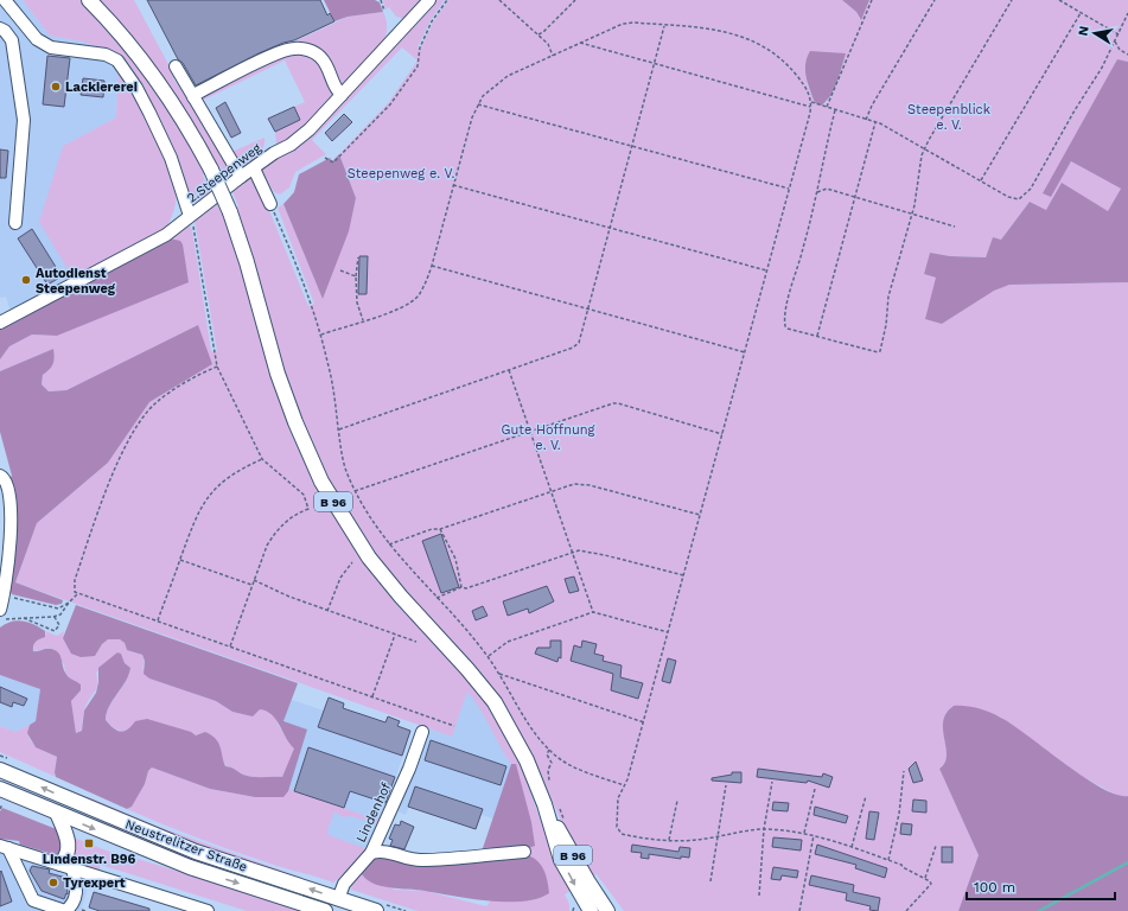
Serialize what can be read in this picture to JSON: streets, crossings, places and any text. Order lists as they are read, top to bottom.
{
  "streets": {
    "main road": ["B 96", "Neustrelitzer Straße"],
    "street": ["2.Steepenweg", "Lindenhof"]
  },
  "crossings": [
    ["Lindenhof", "Neustrelitzer Straße"]
  ],
  "parks": ["Steepenblick e. V.", "Steepenweg e. V.", "Gute Hoffnung e. V."],
  "places": {
    "other": ["Lackiererei", "Autodienst Steepenweg", "Tyrexpert"],
    "transit": ["Lindenstr. B96"]
  },
  "scale_bar": "100 m",
  "north": "left"
}
